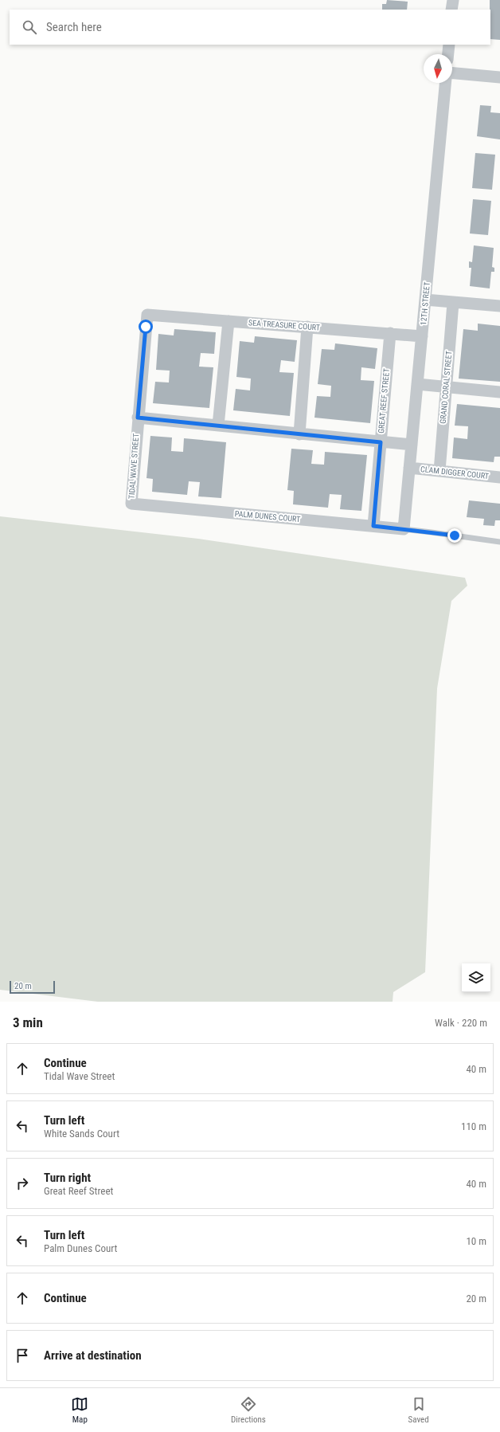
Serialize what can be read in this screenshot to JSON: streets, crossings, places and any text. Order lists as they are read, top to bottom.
{
  "streets": {
    "street": [
      "12TH STREET",
      "SEA TREASURE COURT",
      "GRAND CORAL STREET",
      "GREAT REEF STREET",
      "TIDAL WAVE STREET",
      "CLAM DIGGER COURT",
      "PALM DUNES COURT"
    ]
  },
  "crossings": [
    ["12TH STREET", "SEA TREASURE COURT"],
    ["12TH STREET", "CLAM DIGGER COURT"],
    ["12TH STREET", "PALM DUNES COURT"],
    ["SEA TREASURE COURT", "GREAT REEF STREET"],
    ["SEA TREASURE COURT", "TIDAL WAVE STREET"],
    ["GRAND CORAL STREET", "CLAM DIGGER COURT"],
    ["GREAT REEF STREET", "PALM DUNES COURT"],
    ["TIDAL WAVE STREET", "PALM DUNES COURT"]
  ],
  "scale_bar": "20 m",
  "north": "bottom",
  "page": {
    "search": "Search here",
    "scale": "20 m",
    "heading": ["3 min", "Walk · 220 m"],
    "list": [
      ["Continue", "Tidal Wave Street", "40 m"],
      ["Turn left", "White Sands Court", "110 m"],
      ["Turn right", "Great Reef Street", "40 m"],
      ["Turn left", "Palm Dunes Court", "10 m"],
      ["Continue", "20 m"],
      "Arrive at destination"
    ],
    "nav": ["Map", "Directions", "Saved"]
  }
}
